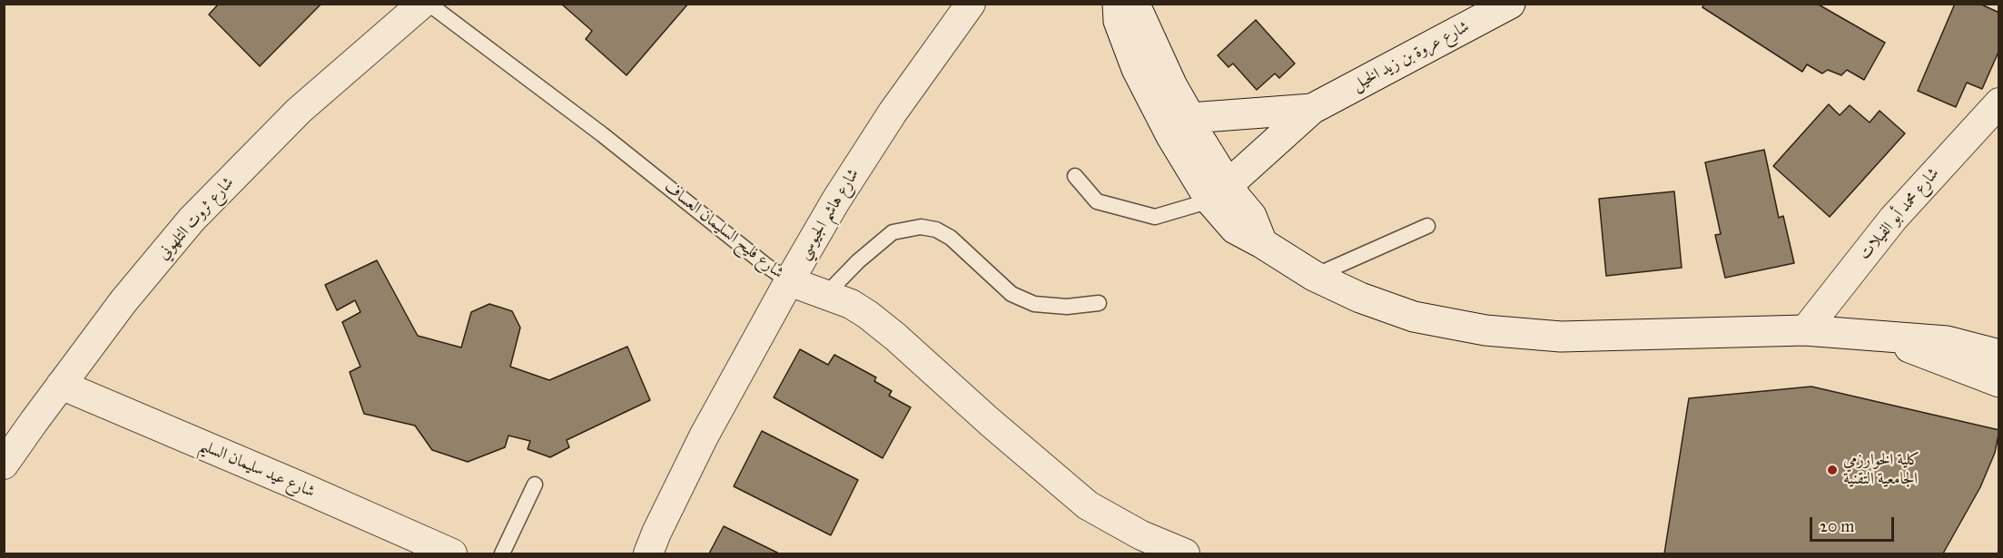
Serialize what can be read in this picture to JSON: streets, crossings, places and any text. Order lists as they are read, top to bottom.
{
  "streets": {
    "street": [
      "شارع عروة بن زيد الخيل",
      "شارع هاشم الجيوسي",
      "شارع محمد أبو الفيلات",
      "شارع ثروت التلهوني",
      "شارع فليح السليمان العساف",
      "شارع عيد سليمان السليم"
    ]
  },
  "crossings": [
    ["شارع هاشم الجيوسي", "شارع فليح السليمان العساف"],
    ["شارع ثروت التلهوني", "شارع عيد سليمان السليم"]
  ],
  "places": ["كلية الخوارزمي الجامعية التقنية"],
  "scale_bar": "20 m"
}
